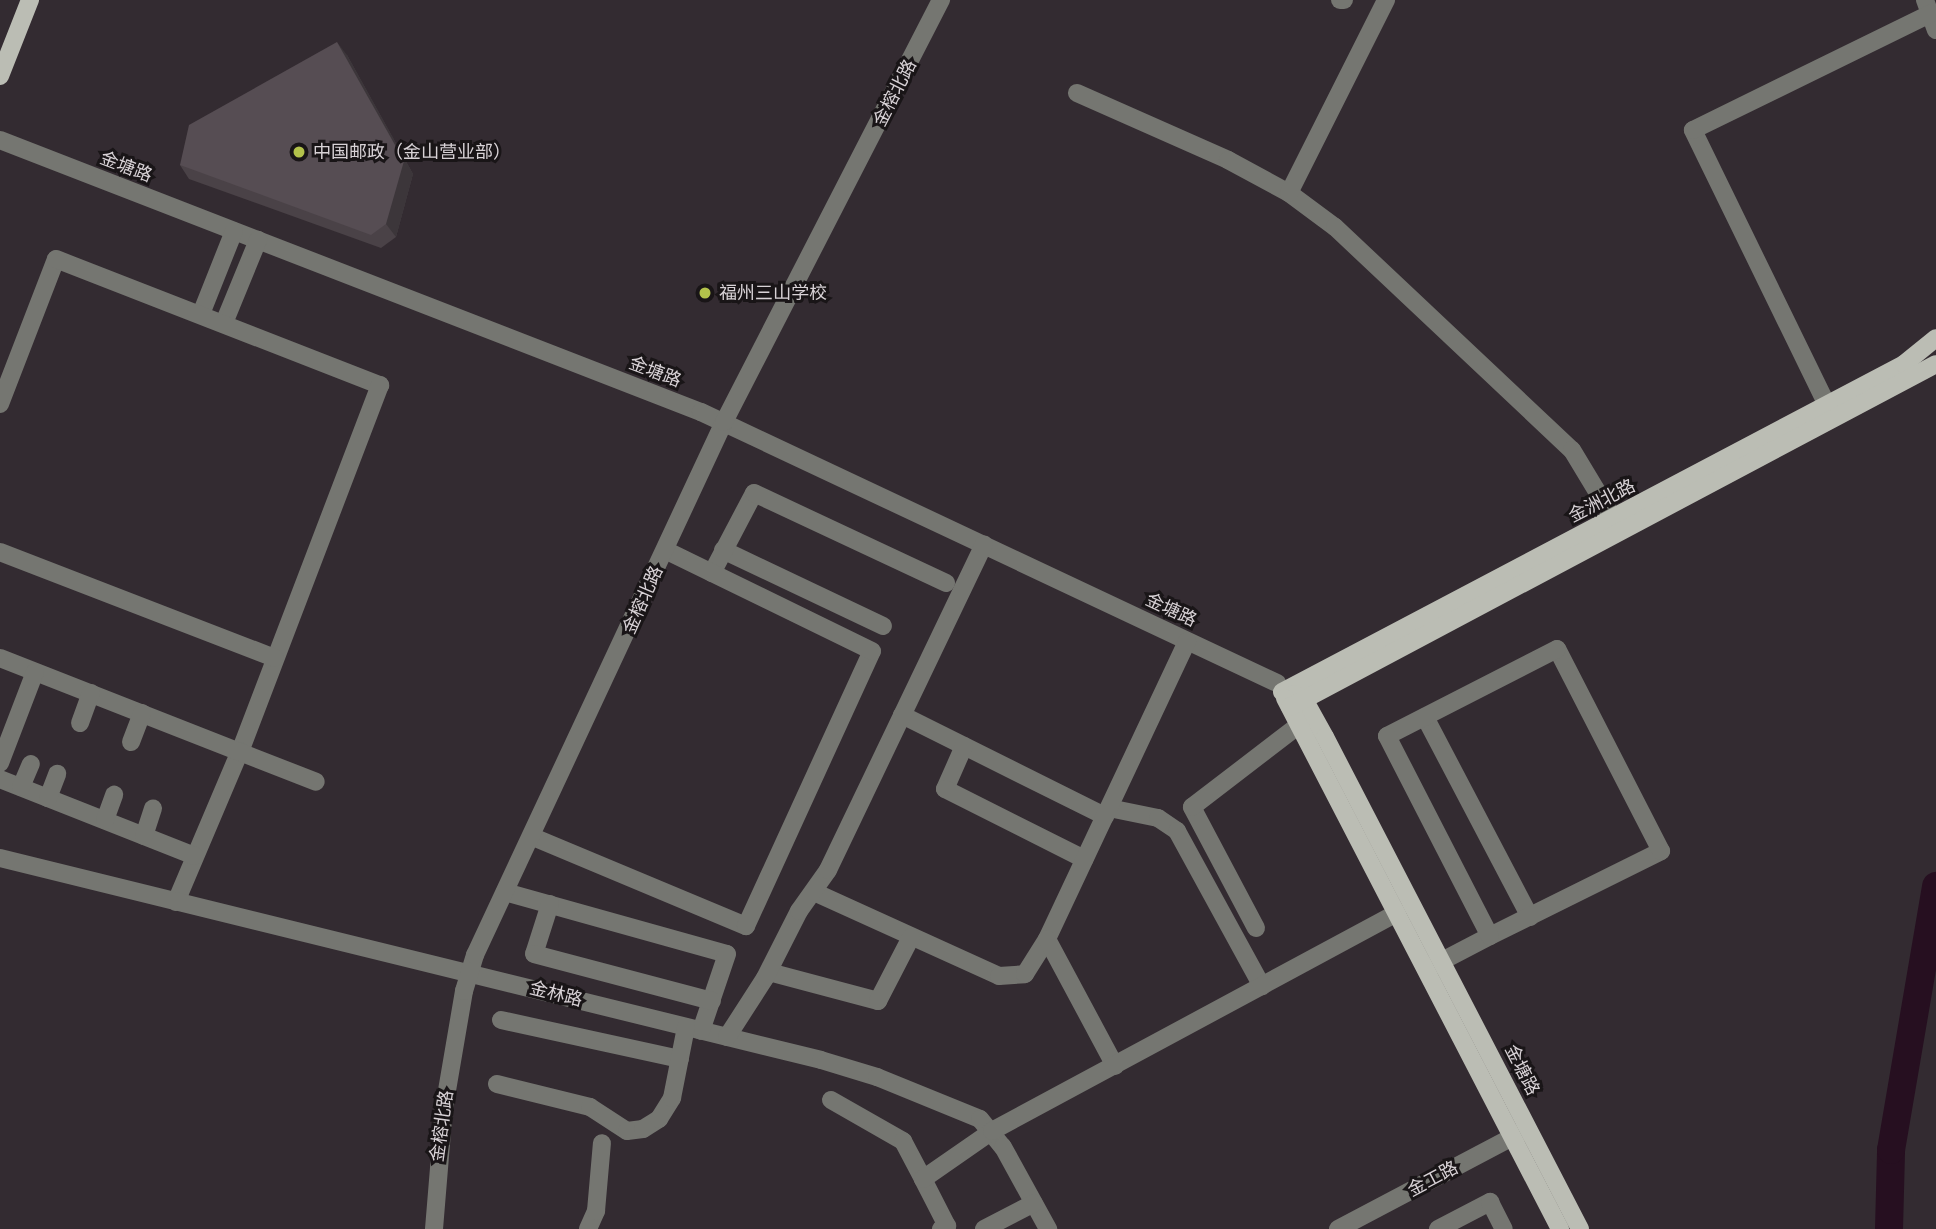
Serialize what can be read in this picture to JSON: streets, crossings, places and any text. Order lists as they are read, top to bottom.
{
  "streets": {
    "main road": ["金塘路", "金洲北路"],
    "street": ["金榕北路", "金林路", "金工路"]
  },
  "crossings": [
    ["金榕北路", "金塘路"],
    ["金榕北路", "金林路"],
    ["金塘路", "金洲北路"],
    ["金塘路", "金工路"]
  ],
  "places": ["中国邮政（金山营业部）", "福州三山学校"]
}
